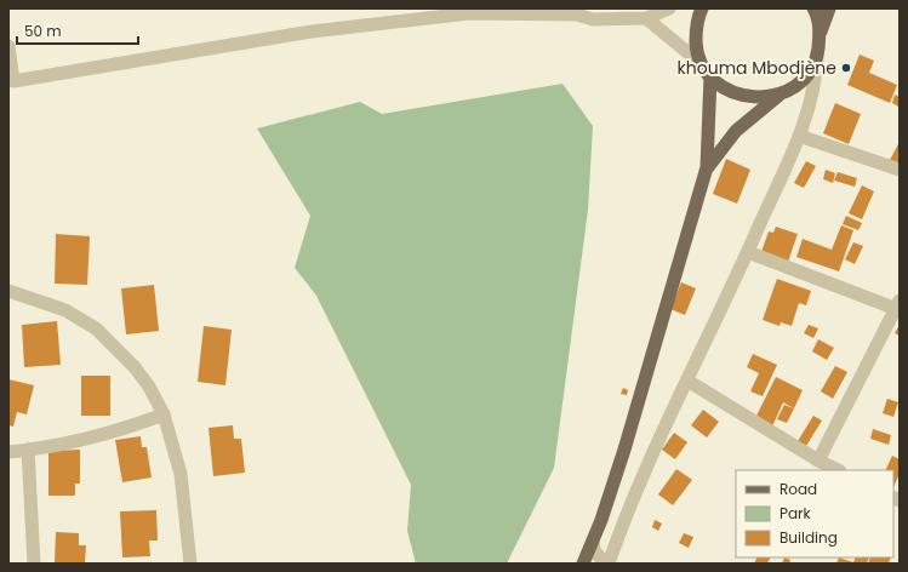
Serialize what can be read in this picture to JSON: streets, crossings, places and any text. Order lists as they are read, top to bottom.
{
  "places": ["khouma Mbodjène"],
  "legend": ["Road", "Park", "Building"],
  "scale_bar": "50 m"
}
